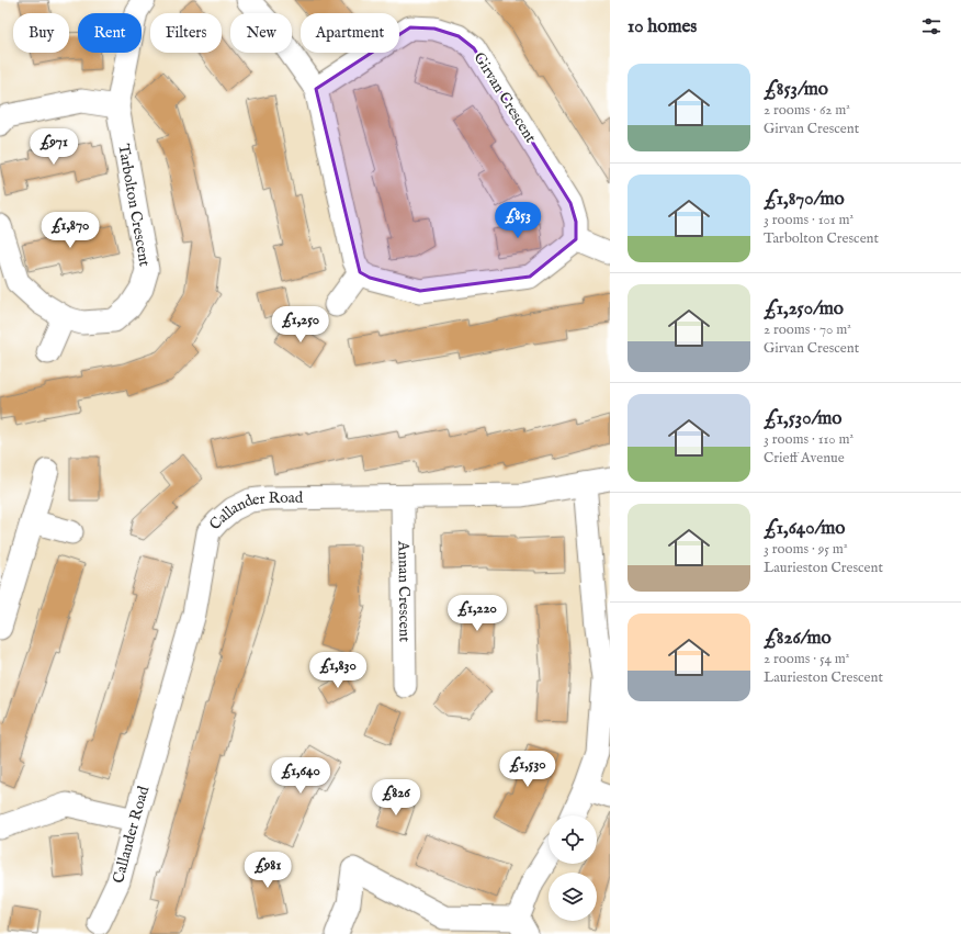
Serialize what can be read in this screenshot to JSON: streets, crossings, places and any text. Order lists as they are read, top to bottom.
{
  "streets": {
    "street": [
      "Girvan Crescent",
      "Tarbolton Crescent",
      "Callander Road",
      "Annan Crescent"
    ]
  },
  "crossings": [
    ["Callander Road", "Annan Crescent"]
  ],
  "page": {
    "heading": "10 homes",
    "chip": [
      "Buy",
      "Rent",
      "Filters",
      "New",
      "Apartment"
    ],
    "list": [
      {
        "name": "£853/mo",
        "note": "2 rooms · 62 m² · Girvan Crescent"
      },
      {
        "name": "£1,870/mo",
        "note": "3 rooms · 101 m² · Tarbolton Crescent"
      },
      {
        "name": "£1,250/mo",
        "note": "2 rooms · 70 m² · Girvan Crescent"
      },
      {
        "name": "£1,530/mo",
        "note": "3 rooms · 110 m² · Crieff Avenue"
      },
      {
        "name": "£1,640/mo",
        "note": "3 rooms · 95 m² · Laurieston Crescent"
      },
      {
        "name": "£826/mo",
        "note": "2 rooms · 54 m² · Laurieston Crescent"
      }
    ],
    "price": [
      "£971",
      "£853",
      "£1,870",
      "£1,250",
      "£1,220",
      "£1,830",
      "£1,530",
      "£1,640",
      "£826",
      "£981"
    ]
  }
}
